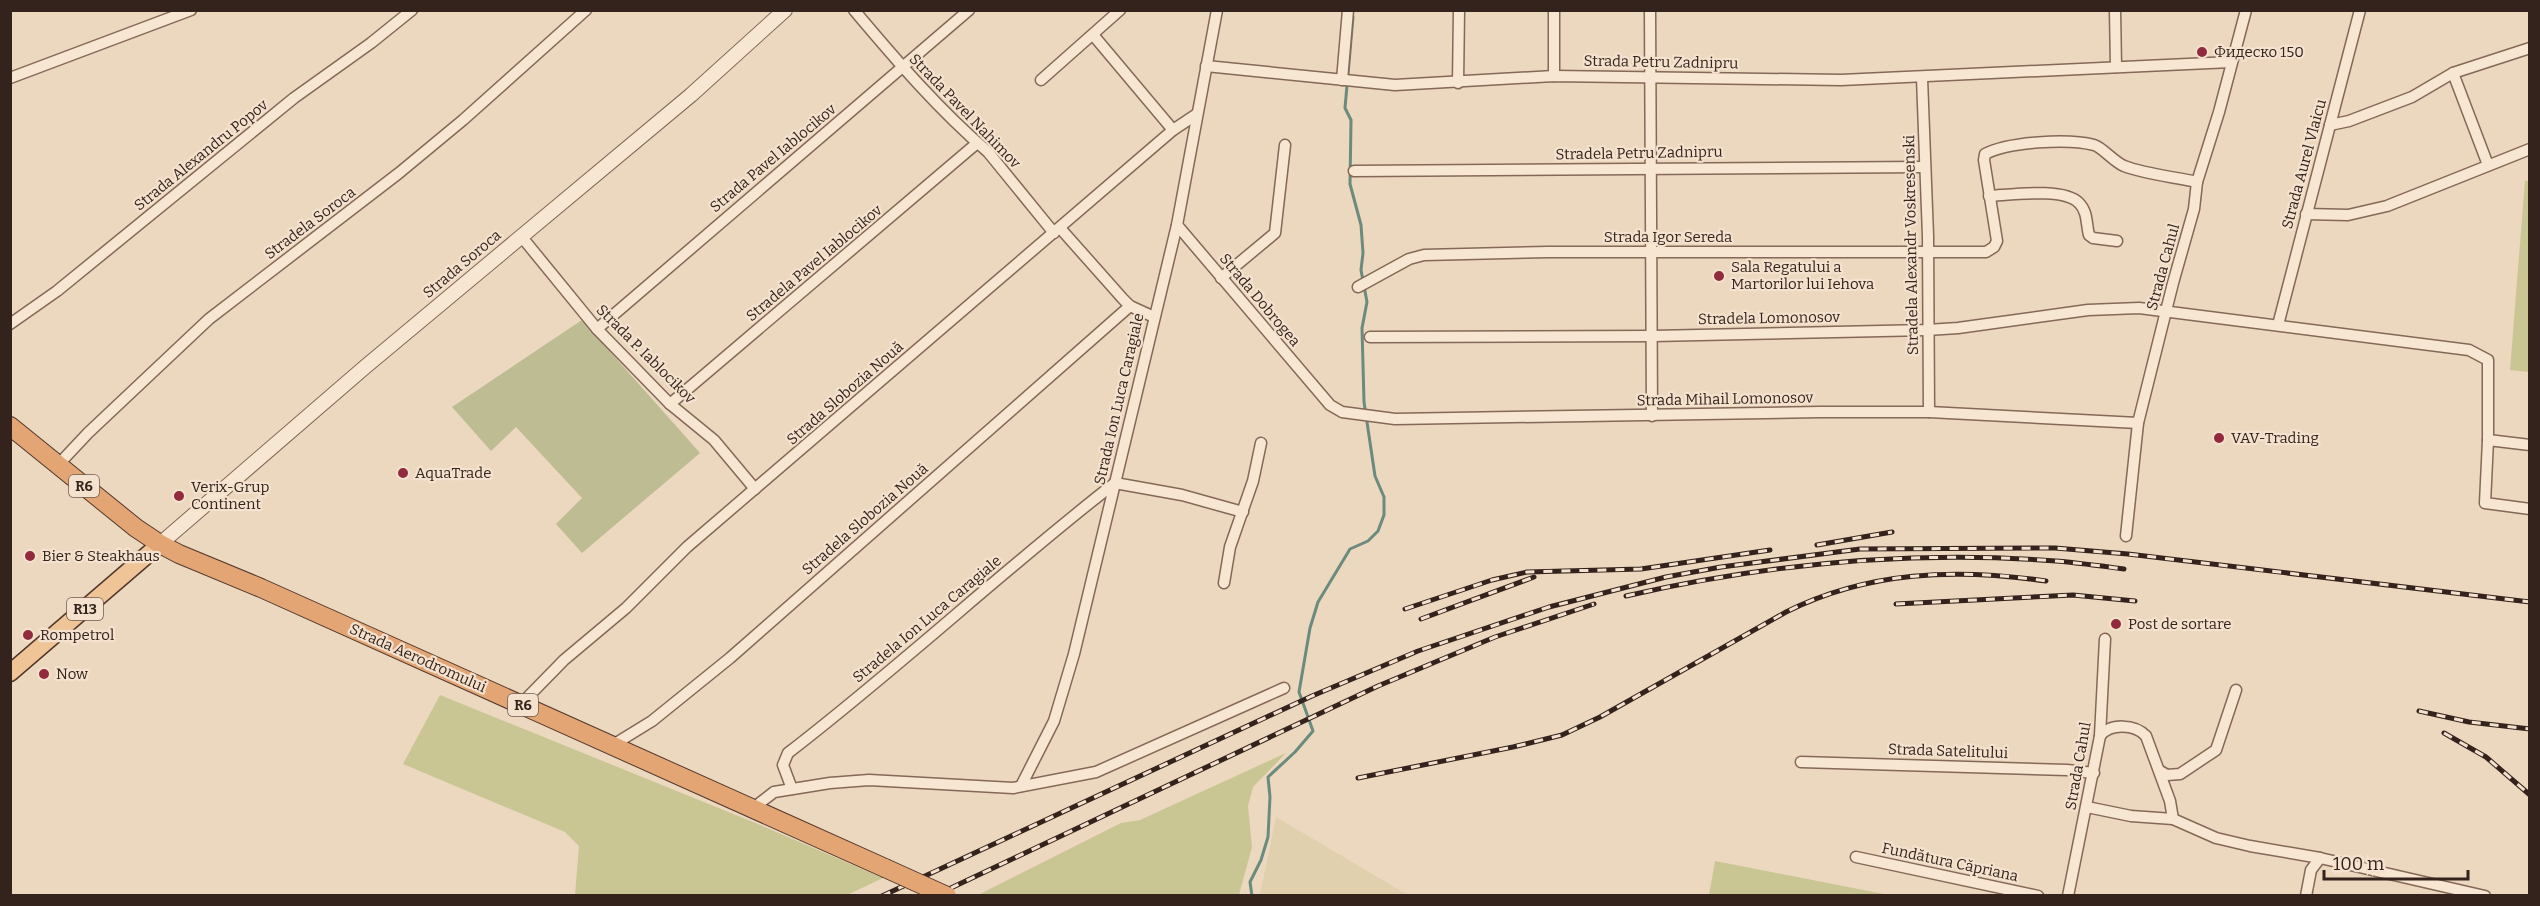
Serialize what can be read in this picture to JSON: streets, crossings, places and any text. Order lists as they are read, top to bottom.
{
  "streets": {
    "highway": ["R6", "Strada Aerodromului"],
    "main road": ["R13"],
    "street": [
      "Strada Petru Zadnipru",
      "Strada Pavel Nahimov",
      "Stradela Petru Zadnipru",
      "Strada Alexandru Popov",
      "Strada Pavel Iablocikov",
      "Strada Aurel Vlaicu",
      "Stradela Sorocа",
      "Strada Igor Sereda",
      "Stradela Alexandr Voskresenski",
      "Stradela Pavel Iablocikov",
      "Strada Soroca",
      "Strada Cahul",
      "Strada Dobrogea",
      "Stradela Lomonosov",
      "Strada P. Iablocikov",
      "Strada Slobozia Nouă",
      "Strada Ion Luca Caragiale",
      "Strada Mihail Lomonosov",
      "Stradela Slobozia Nouă",
      "Stradela Ion Luca Caragiale",
      "Strada Satelitului",
      "Fundătura Căpriana"
    ]
  },
  "crossings": [
    ["Strada Petru Zadnipru", "Stradela Alexandr Voskresenski"],
    ["Strada Petru Zadnipru", "Strada Cahul"],
    ["Strada Petru Zadnipru", "Strada Ion Luca Caragiale"],
    ["Strada Pavel Nahimov", "Strada Pavel Iablocikov"],
    ["Strada Pavel Nahimov", "Stradela Pavel Iablocikov"],
    ["Strada Pavel Nahimov", "Strada Slobozia Nouă"],
    ["Strada Pavel Nahimov", "Strada Ion Luca Caragiale"],
    ["Strada Pavel Nahimov", "Stradela Slobozia Nouă"],
    ["Stradela Petru Zadnipru", "Stradela Alexandr Voskresenski"],
    ["Strada Pavel Iablocikov", "Strada P. Iablocikov"],
    ["Stradela Sorocа", "Strada Aerodromului"],
    ["Strada Igor Sereda", "Stradela Alexandr Voskresenski"],
    ["Stradela Alexandr Voskresenski", "Stradela Lomonosov"],
    ["Stradela Alexandr Voskresenski", "Strada Mihail Lomonosov"],
    ["Stradela Pavel Iablocikov", "Strada P. Iablocikov"],
    ["Strada Soroca", "Strada P. Iablocikov"],
    ["Strada Soroca", "R13"],
    ["Strada Soroca", "Strada Aerodromului"],
    ["Strada Cahul", "Stradela Lomonosov"],
    ["Strada Cahul", "Strada Mihail Lomonosov"],
    ["Strada Cahul", "Strada Satelitului"],
    ["Strada Dobrogea", "Strada Ion Luca Caragiale"],
    ["Strada Dobrogea", "Strada Mihail Lomonosov"],
    ["Strada P. Iablocikov", "Strada Slobozia Nouă"],
    ["Strada Slobozia Nouă", "Strada Ion Luca Caragiale"],
    ["Strada Slobozia Nouă", "Strada Aerodromului"],
    ["Strada Ion Luca Caragiale", "Stradela Ion Luca Caragiale"],
    ["Stradela Slobozia Nouă", "Strada Aerodromului"],
    ["R13", "Strada Aerodromului"]
  ],
  "places": [
    "Фидеско 150",
    "Sala Regatului a Martorilor lui Iehova",
    "VAV-Trading",
    "AquaTrade",
    "Verix-Grup Continent",
    "Bier & Steakhaus",
    "Post de sortare",
    "Rompetrol",
    "Now"
  ],
  "scale_bar": "100 m"
}
